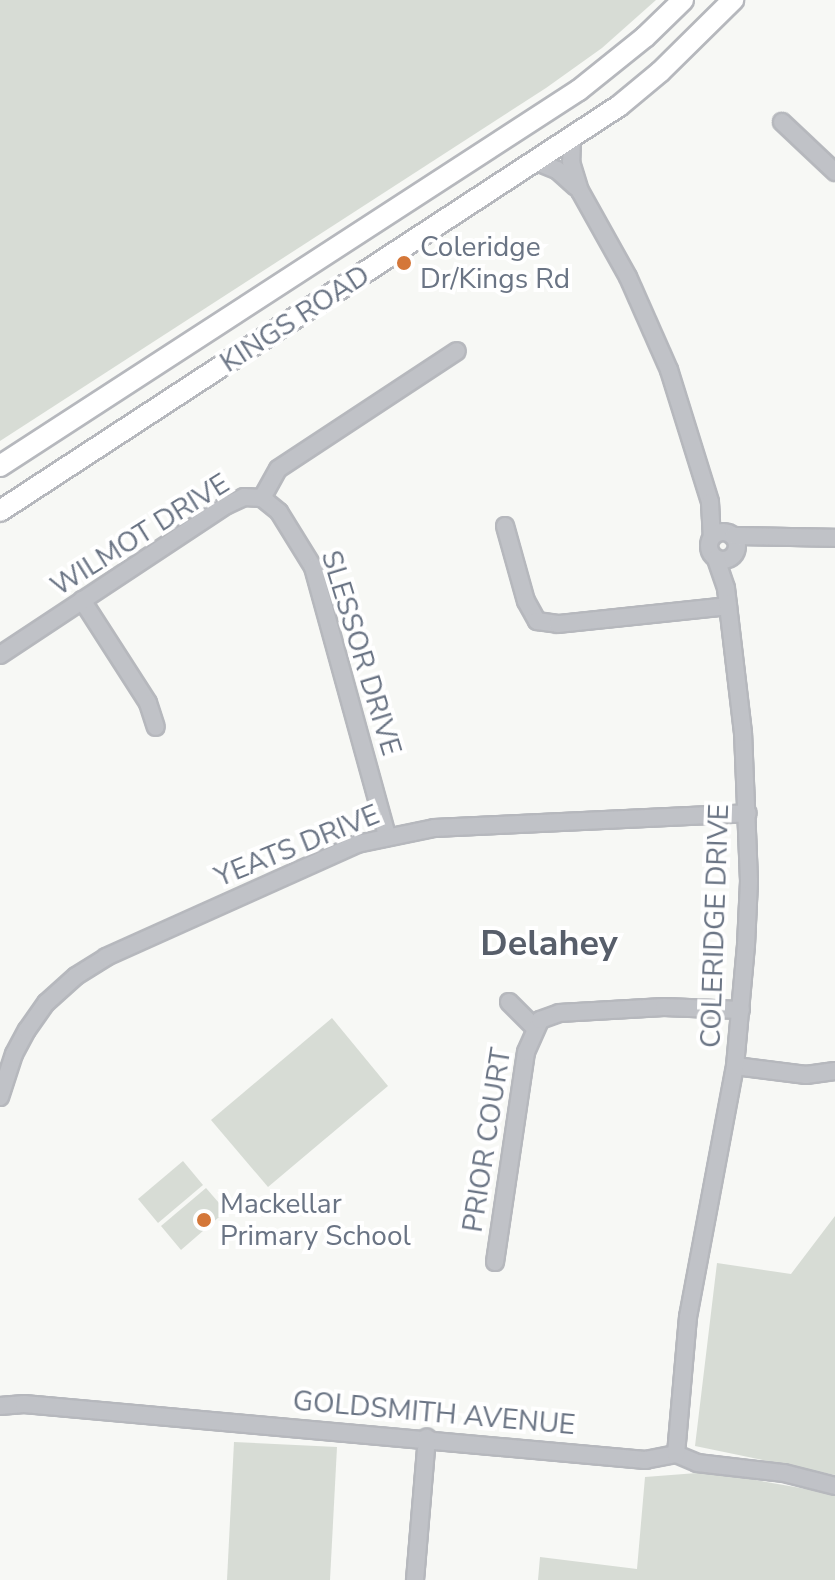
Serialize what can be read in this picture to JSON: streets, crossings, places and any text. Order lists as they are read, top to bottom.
{
  "streets": {
    "main road": ["KINGS ROAD"],
    "street": [
      "WILMOT DRIVE",
      "SLESSOR DRIVE",
      "YEATS DRIVE",
      "COLERIDGE DRIVE",
      "PRIOR COURT",
      "GOLDSMITH AVENUE"
    ]
  },
  "crossings": [
    ["KINGS ROAD", "COLERIDGE DRIVE"],
    ["WILMOT DRIVE", "SLESSOR DRIVE"],
    ["SLESSOR DRIVE", "YEATS DRIVE"],
    ["YEATS DRIVE", "COLERIDGE DRIVE"],
    ["COLERIDGE DRIVE", "PRIOR COURT"],
    ["COLERIDGE DRIVE", "GOLDSMITH AVENUE"]
  ],
  "districts": ["Delahey"],
  "places": ["Coleridge Dr/Kings Rd", "Mackellar Primary School"]
}
